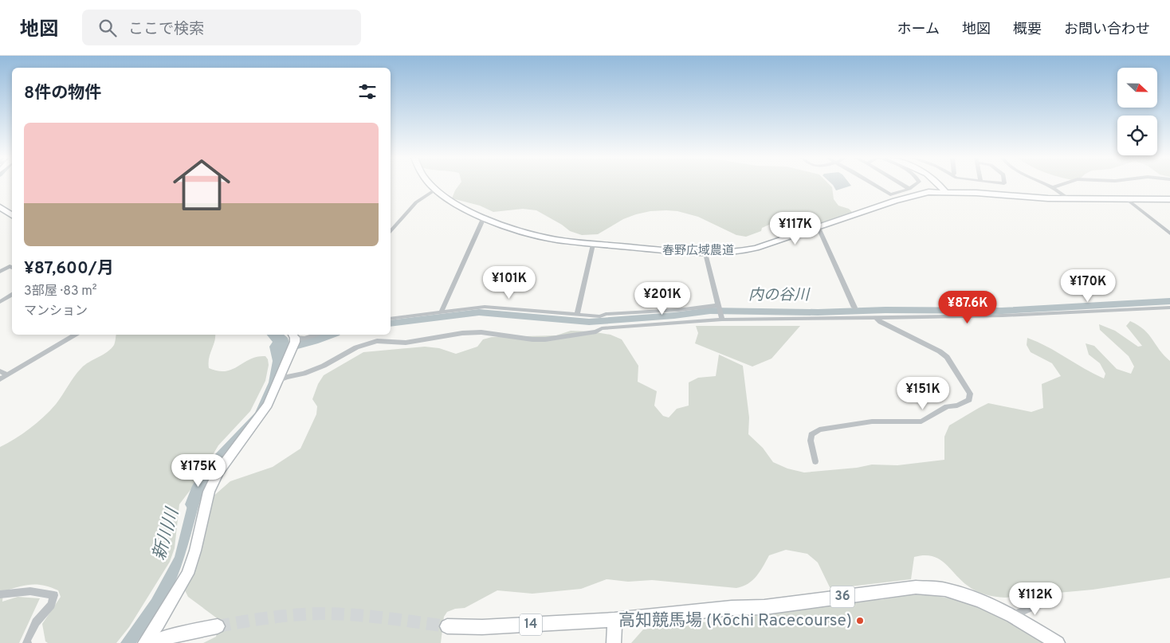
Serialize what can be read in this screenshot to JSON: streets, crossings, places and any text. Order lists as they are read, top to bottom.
{
  "streets": {
    "main road": ["36", "14"],
    "street": ["春野広域農道"]
  },
  "crossings": [
    ["36", "14"]
  ],
  "water": ["内の谷川", "新川川"],
  "places": ["高知競馬場 (Kōchi Racecourse)"],
  "north": "right",
  "page": {
    "header": "地図",
    "search": "ここで検索",
    "nav": [
      "ホーム",
      "地図",
      "概要",
      "お問い合わせ"
    ],
    "heading": "8件の物件",
    "list": [
      {
        "name": "¥87,600/月",
        "note": "3部屋 · 83 m² · マンション"
      }
    ],
    "price": [
      "¥117K",
      "¥101K",
      "¥170K",
      "¥201K",
      "¥87.6K",
      "¥151K",
      "¥175K",
      "¥112K"
    ]
  }
}
